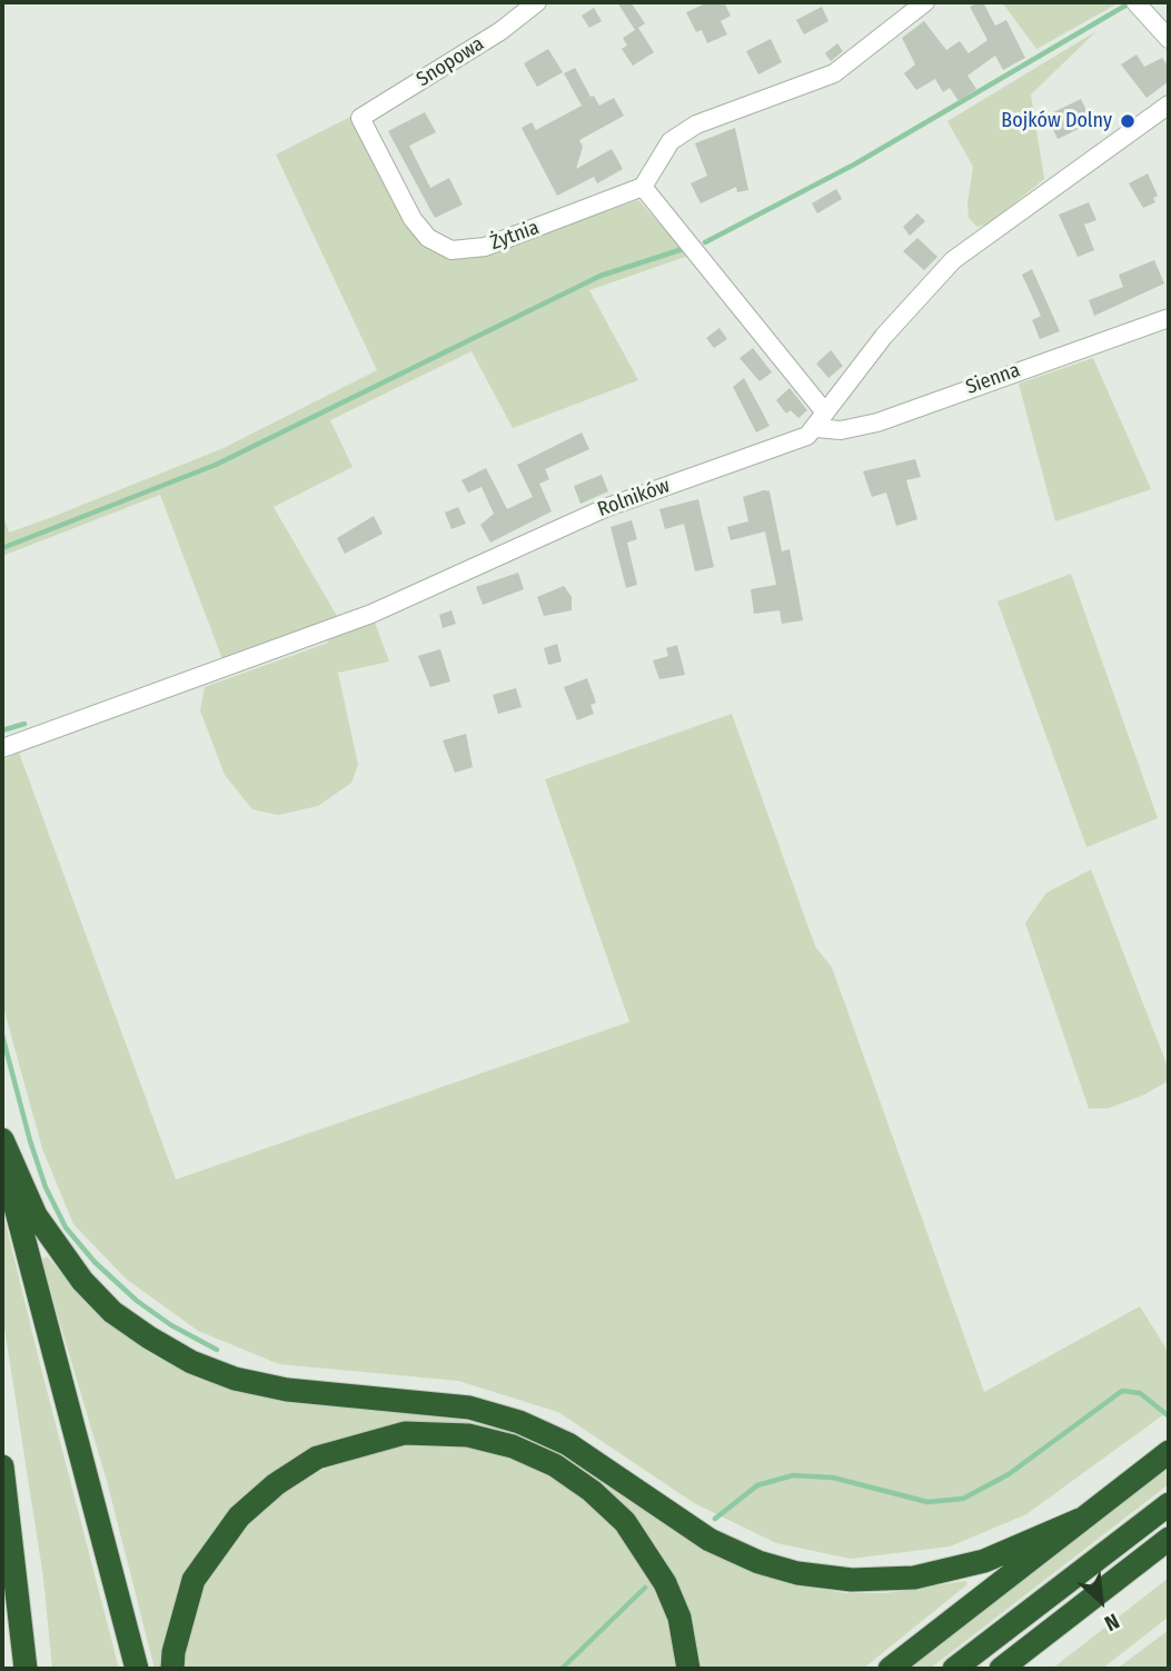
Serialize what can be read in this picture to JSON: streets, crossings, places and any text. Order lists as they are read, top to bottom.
{
  "streets": {
    "street": [
      "Snopowa",
      "Żytnia",
      "Sienna",
      "Rolników"
    ]
  },
  "crossings": [
    ["Snopowa", "Żytnia"],
    ["Sienna", "Rolników"]
  ],
  "places": ["Bojków Dolny"],
  "north": "bottom right"
}
